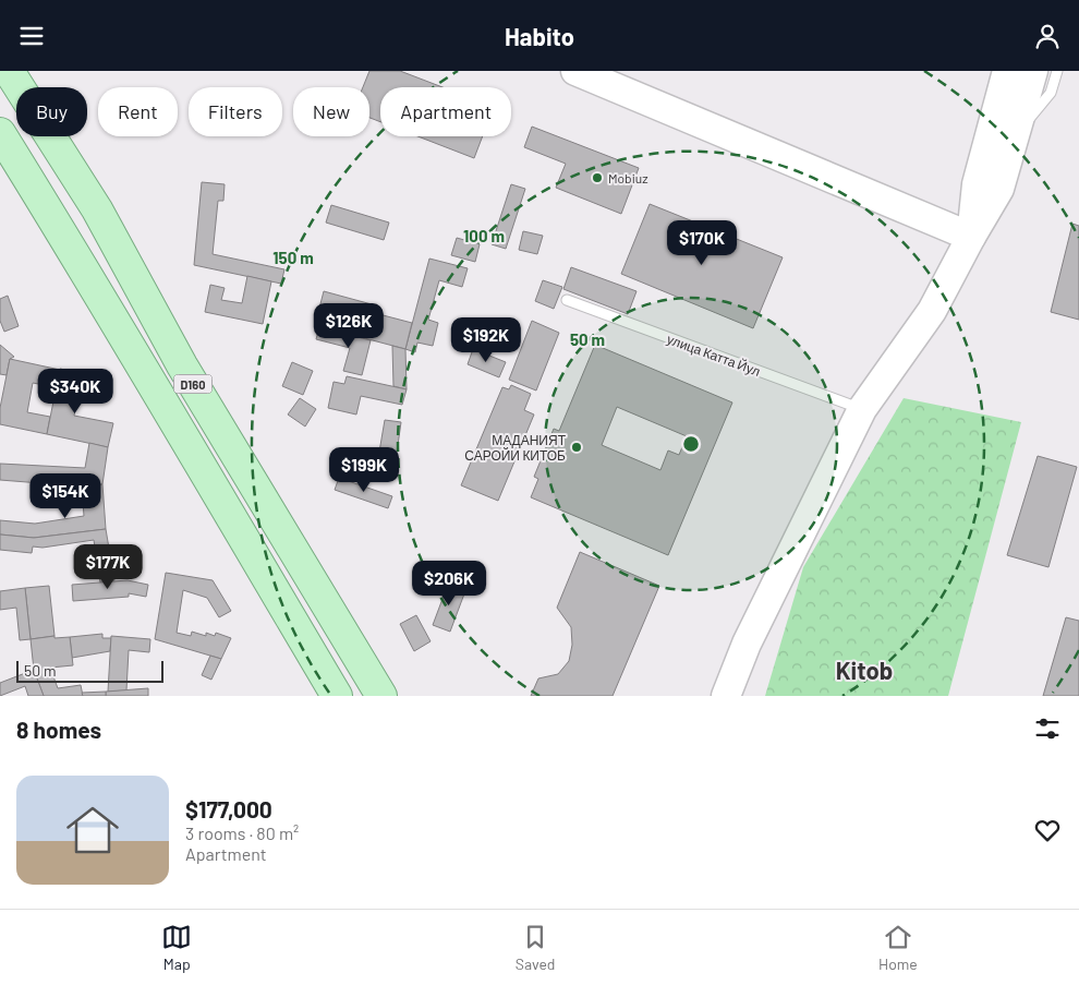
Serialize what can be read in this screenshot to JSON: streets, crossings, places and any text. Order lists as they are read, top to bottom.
{
  "streets": {
    "main road": ["D160"],
    "lane": ["улица Катта Йул"]
  },
  "districts": ["Kitob"],
  "places": ["Mobiuz", "МАДАНИЯТ САРОЙИ КИТОБ"],
  "scale_bar": "50 m",
  "page": {
    "header": "Habito",
    "chip": [
      "Buy",
      "Rent",
      "Filters",
      "New",
      "Apartment"
    ],
    "price": [
      "$170K",
      "$126K",
      "$192K",
      "$340K",
      "$199K",
      "$154K",
      "$177K",
      "$206K"
    ],
    "scale": "50 m",
    "heading": "8 homes",
    "list": [
      {
        "name": "$177,000",
        "note": "3 rooms · 80 m² · Apartment"
      }
    ],
    "tabs": ["Map", "Saved", "Home"]
  },
  "rings": ["100 m", "150 m", "50 m"]
}
